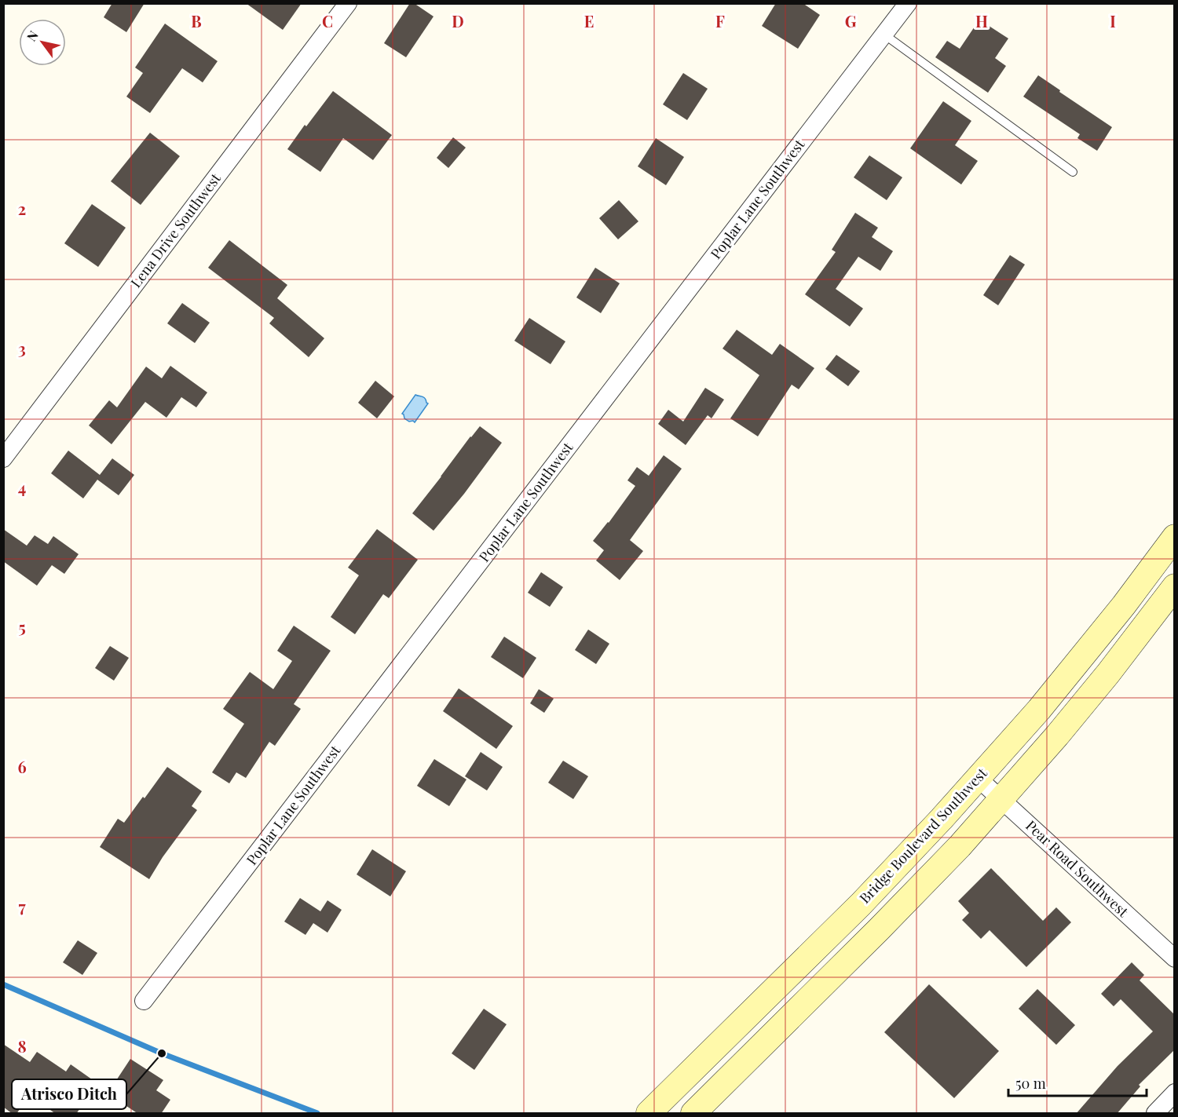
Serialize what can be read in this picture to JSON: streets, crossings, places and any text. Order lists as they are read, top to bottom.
{
  "streets": {
    "main road": ["Bridge Boulevard Southwest"],
    "street": ["Poplar Lane Southwest", "Lena Drive Southwest", "Pear Road Southwest"]
  },
  "crossings": [
    ["Bridge Boulevard Southwest", "Pear Road Southwest"]
  ],
  "places": ["Atrisco Ditch"],
  "scale_bar": "50 m",
  "north": "top left",
  "grid": {
    "columns": [
      "B",
      "C",
      "D",
      "E",
      "F",
      "G",
      "H",
      "I"
    ],
    "rows": [
      "2",
      "3",
      "4",
      "5",
      "6",
      "7",
      "8"
    ]
  }
}
